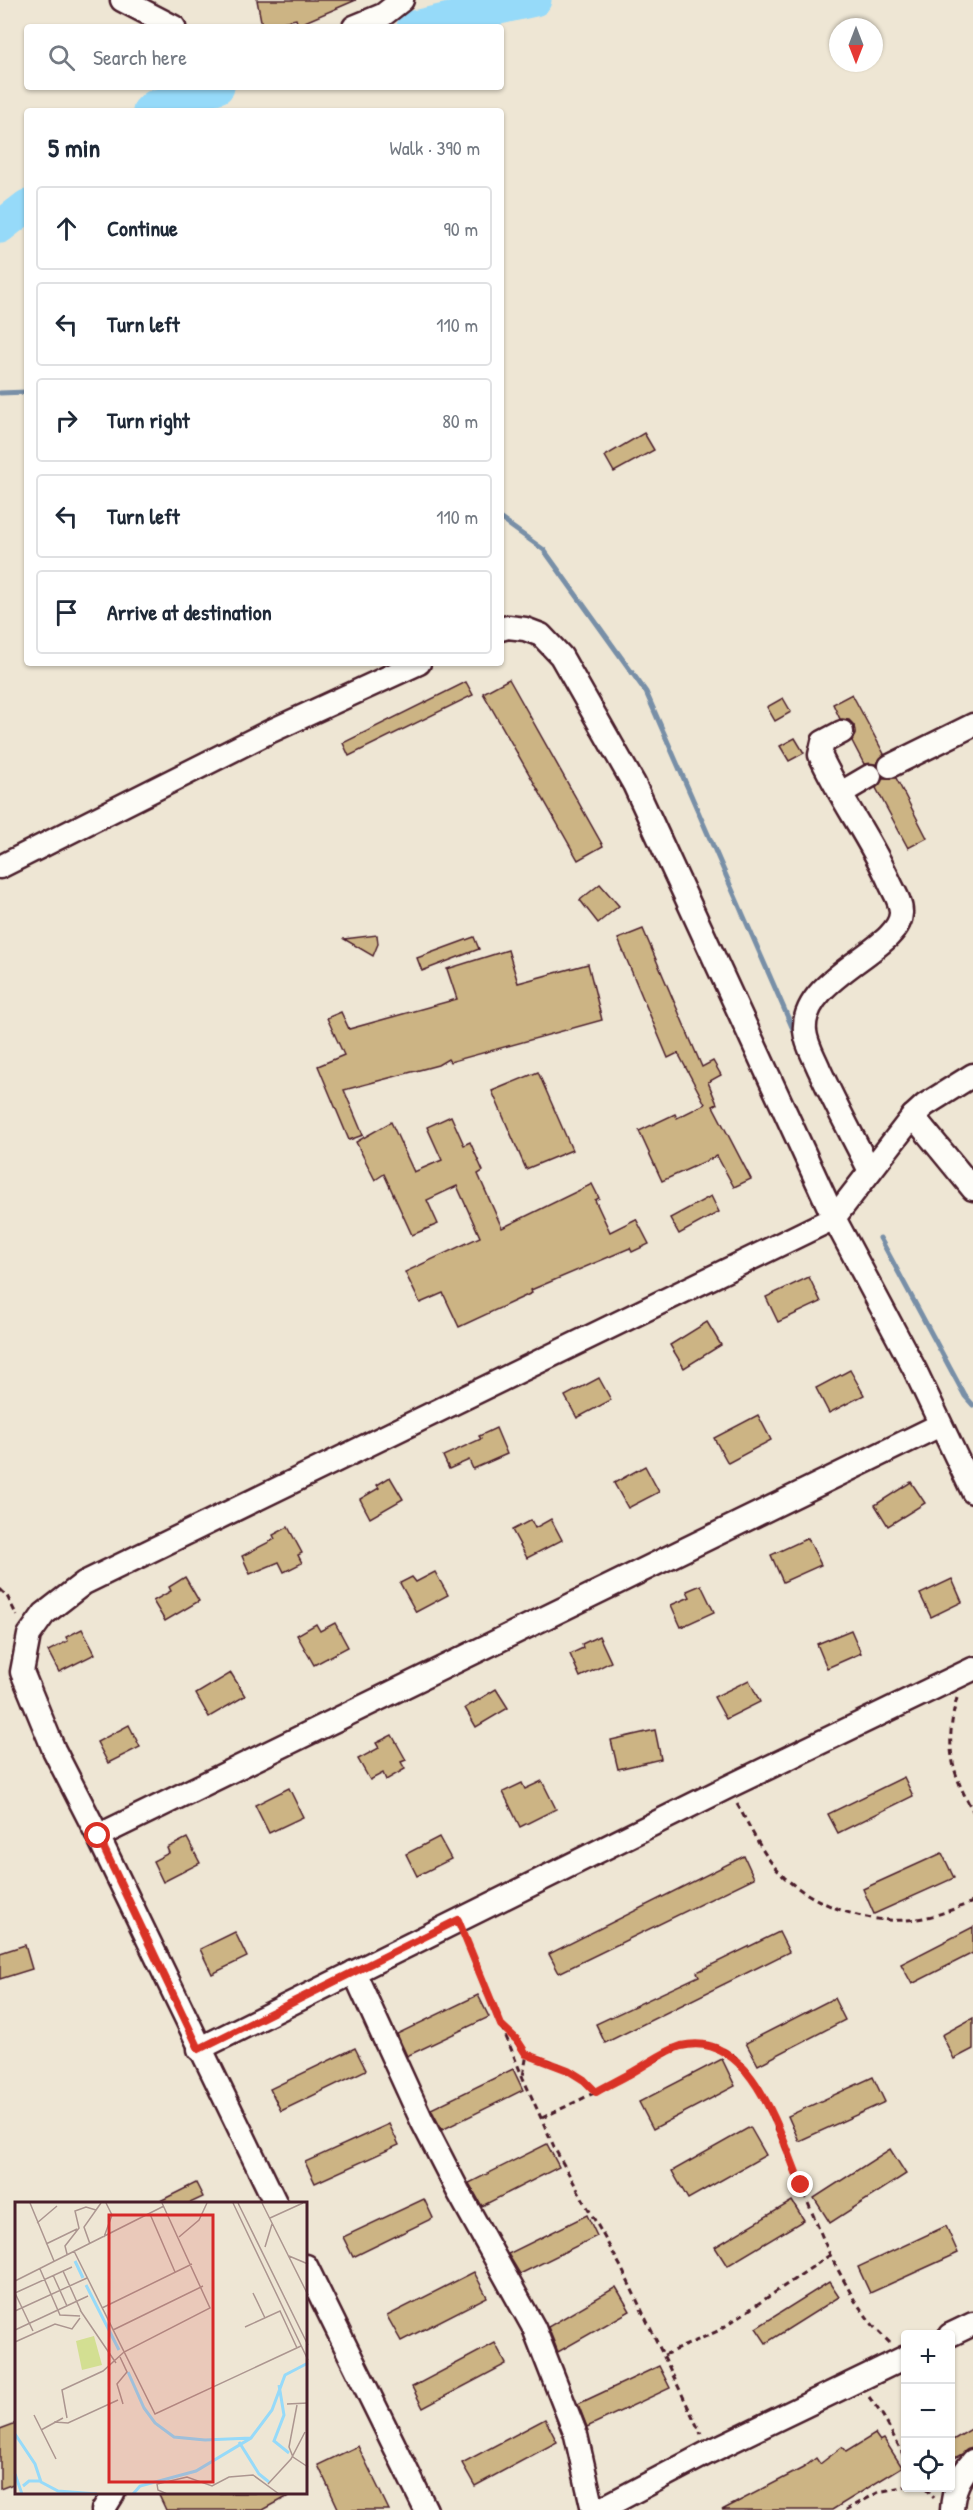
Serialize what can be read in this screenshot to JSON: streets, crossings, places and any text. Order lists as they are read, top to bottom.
{
  "north": "bottom",
  "page": {
    "search": "Search here",
    "heading": ["5 min", "Walk · 390 m"],
    "list": [
      ["Continue", "90 m"],
      ["Turn left", "110 m"],
      ["Turn right", "80 m"],
      ["Turn left", "110 m"],
      "Arrive at destination"
    ],
    "map_buttons": ["+", "−"]
  }
}
